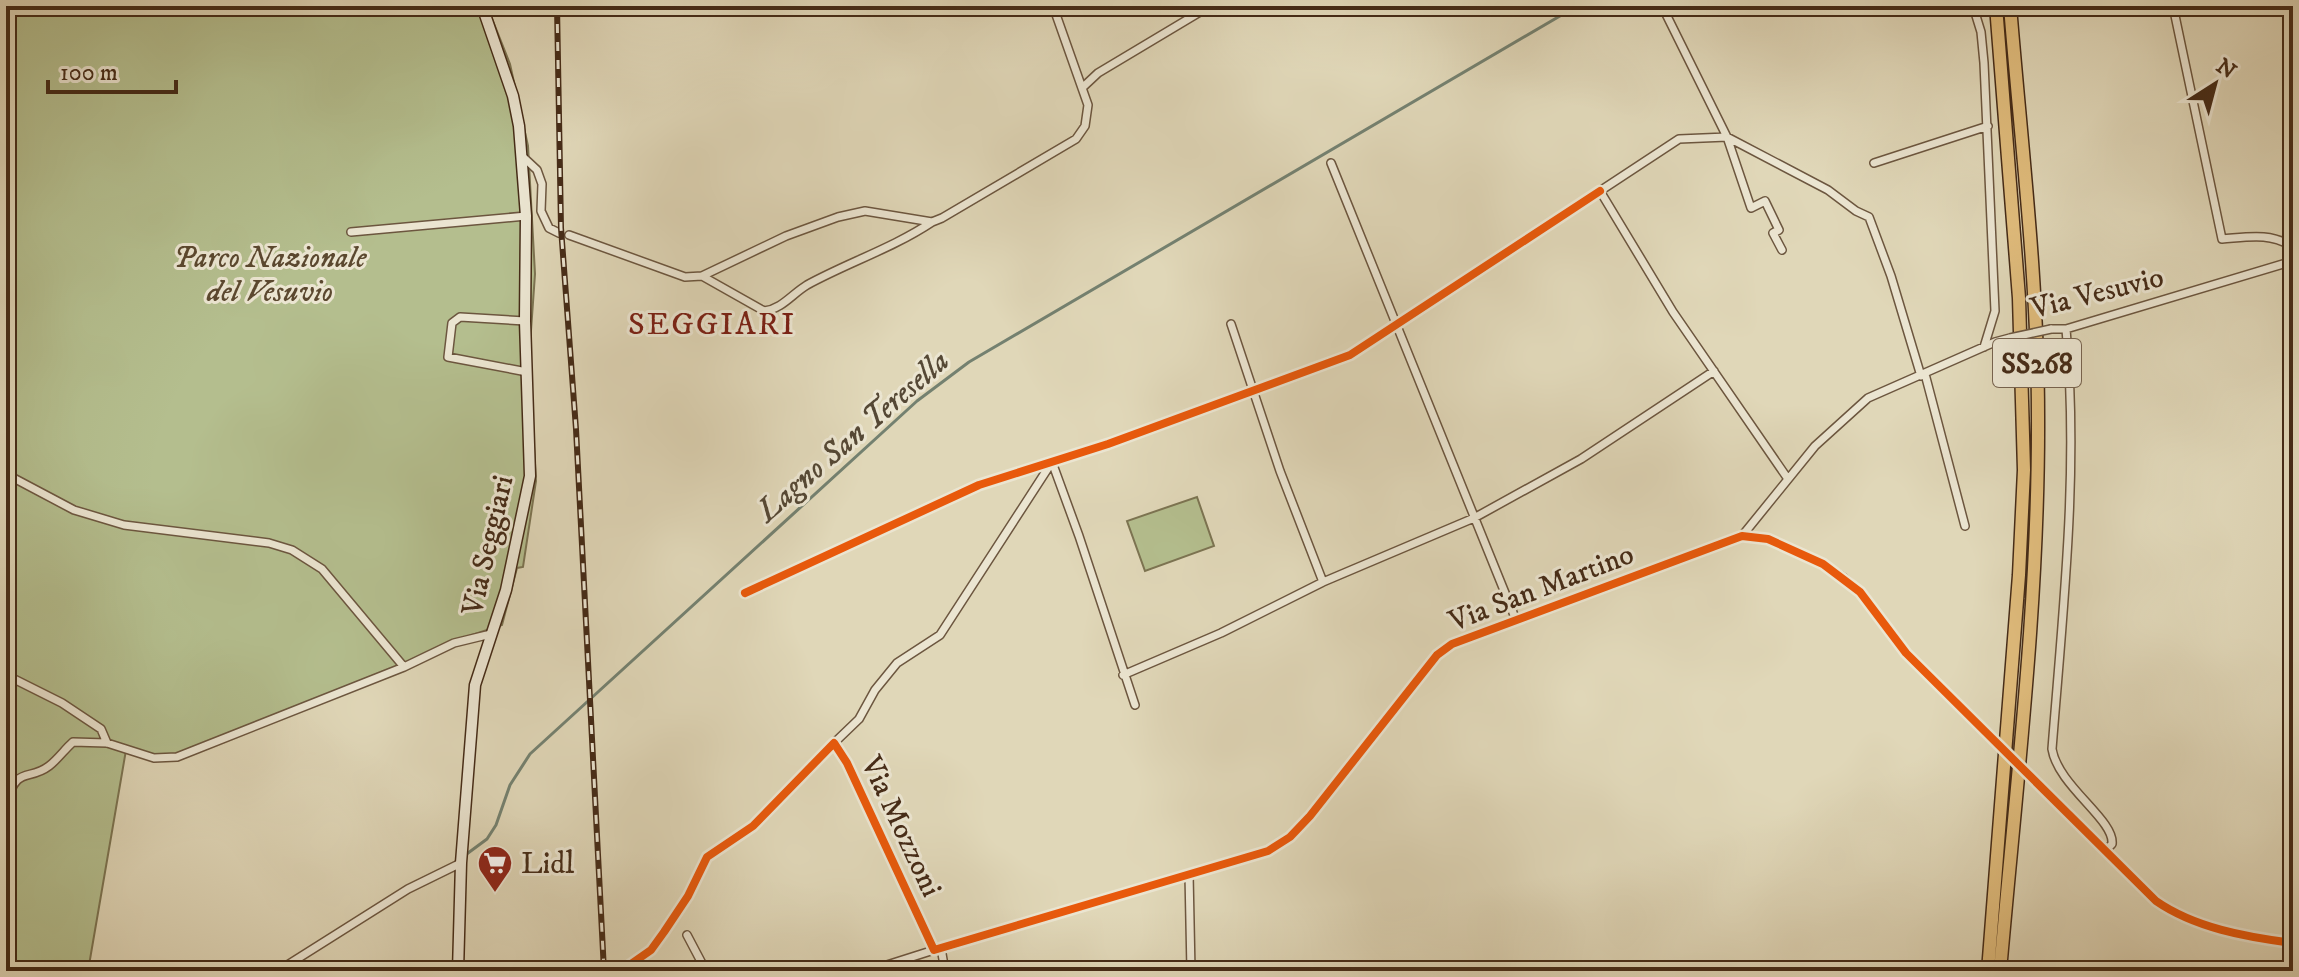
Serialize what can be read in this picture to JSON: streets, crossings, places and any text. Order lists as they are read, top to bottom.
{
  "streets": {
    "highway": ["SS268"],
    "main road": ["Via Seggiari"],
    "street": ["Via Vesuvio", "Via San Martino", "Via Mozzoni"]
  },
  "crossings": [
    ["Via Vesuvio", "Via San Martino"],
    ["Via San Martino", "Via Mozzoni"]
  ],
  "districts": ["SEGGIARI"],
  "water": ["Lagno San Teresella"],
  "parks": ["Parco Nazionale del Vesuvio"],
  "places": {
    "supermarket": ["Lidl"]
  },
  "scale_bar": "100 m",
  "north": "top right"
}
